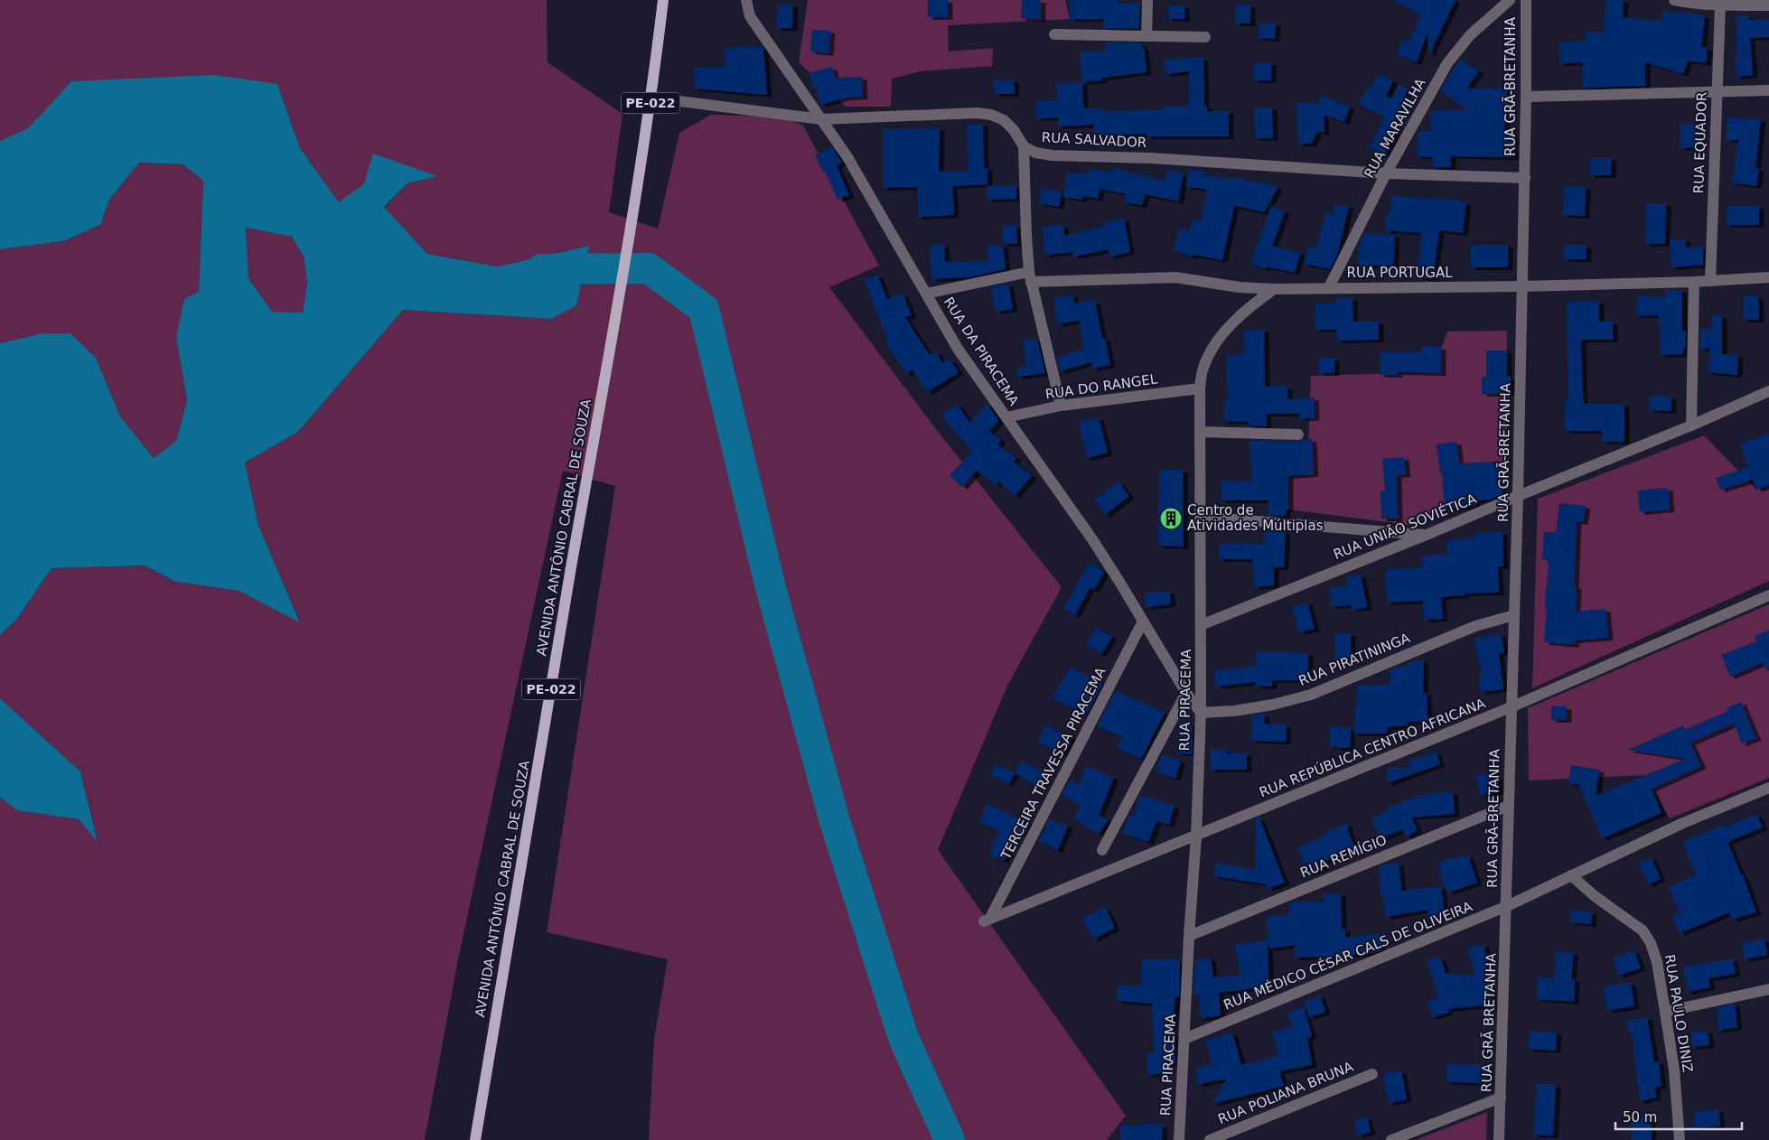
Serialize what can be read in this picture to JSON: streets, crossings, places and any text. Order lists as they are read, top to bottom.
{
  "streets": {
    "main road": ["PE-022", "AVENIDA ANTÔNIO CABRAL DE SOUZA"],
    "street": [
      "RUA GRÃ-BRETANHA",
      "RUA MARAVILHA",
      "RUA SALVADOR",
      "RUA EQUADOR",
      "RUA PORTUGAL",
      "RUA DA PIRACEMA",
      "RUA DO RANGEL",
      "RUA UNIÃO SOVIÉTICA",
      "RUA PIRATININGA",
      "RUA PIRACEMA",
      "RUA REPÚBLICA CENTRO AFRICANA",
      "TERCEIRA TRAVESSA PIRACEMA",
      "RUA REMÍGIO",
      "RUA MÉDICO CÉSAR CALS DE OLIVEIRA",
      "RUA PAULO DINIZ",
      "RUA GRÃ BRETANHA",
      "RUA POLIANA BRUNA"
    ]
  },
  "crossings": [
    ["RUA GRÃ-BRETANHA", "RUA SALVADOR"],
    ["RUA GRÃ-BRETANHA", "RUA PORTUGAL"],
    ["RUA GRÃ-BRETANHA", "RUA UNIÃO SOVIÉTICA"],
    ["RUA GRÃ-BRETANHA", "RUA PIRATININGA"],
    ["RUA GRÃ-BRETANHA", "RUA REPÚBLICA CENTRO AFRICANA"],
    ["RUA GRÃ-BRETANHA", "RUA REMÍGIO"],
    ["RUA GRÃ-BRETANHA", "RUA MÉDICO CÉSAR CALS DE OLIVEIRA"],
    ["RUA GRÃ-BRETANHA", "RUA GRÃ BRETANHA"],
    ["RUA MARAVILHA", "RUA SALVADOR"],
    ["RUA MARAVILHA", "RUA PORTUGAL"],
    ["RUA SALVADOR", "RUA DA PIRACEMA"],
    ["RUA SALVADOR", "AVENIDA ANTÔNIO CABRAL DE SOUZA"],
    ["RUA EQUADOR", "RUA PORTUGAL"],
    ["RUA PORTUGAL", "RUA DA PIRACEMA"],
    ["RUA PORTUGAL", "RUA PIRACEMA"],
    ["RUA DA PIRACEMA", "RUA DO RANGEL"],
    ["RUA DA PIRACEMA", "RUA PIRATININGA"],
    ["RUA DA PIRACEMA", "RUA PIRACEMA"],
    ["RUA DA PIRACEMA", "TERCEIRA TRAVESSA PIRACEMA"],
    ["RUA DO RANGEL", "RUA PIRACEMA"],
    ["RUA UNIÃO SOVIÉTICA", "RUA PIRACEMA"],
    ["RUA PIRATININGA", "RUA PIRACEMA"],
    ["RUA PIRACEMA", "RUA REPÚBLICA CENTRO AFRICANA"],
    ["RUA PIRACEMA", "RUA REMÍGIO"],
    ["RUA PIRACEMA", "RUA MÉDICO CÉSAR CALS DE OLIVEIRA"],
    ["RUA REPÚBLICA CENTRO AFRICANA", "TERCEIRA TRAVESSA PIRACEMA"],
    ["RUA MÉDICO CÉSAR CALS DE OLIVEIRA", "RUA PAULO DINIZ"],
    ["RUA MÉDICO CÉSAR CALS DE OLIVEIRA", "RUA GRÃ BRETANHA"]
  ],
  "places": {
    "building": ["Centro de Atividades Múltiplas"]
  },
  "scale_bar": "50 m"
}
